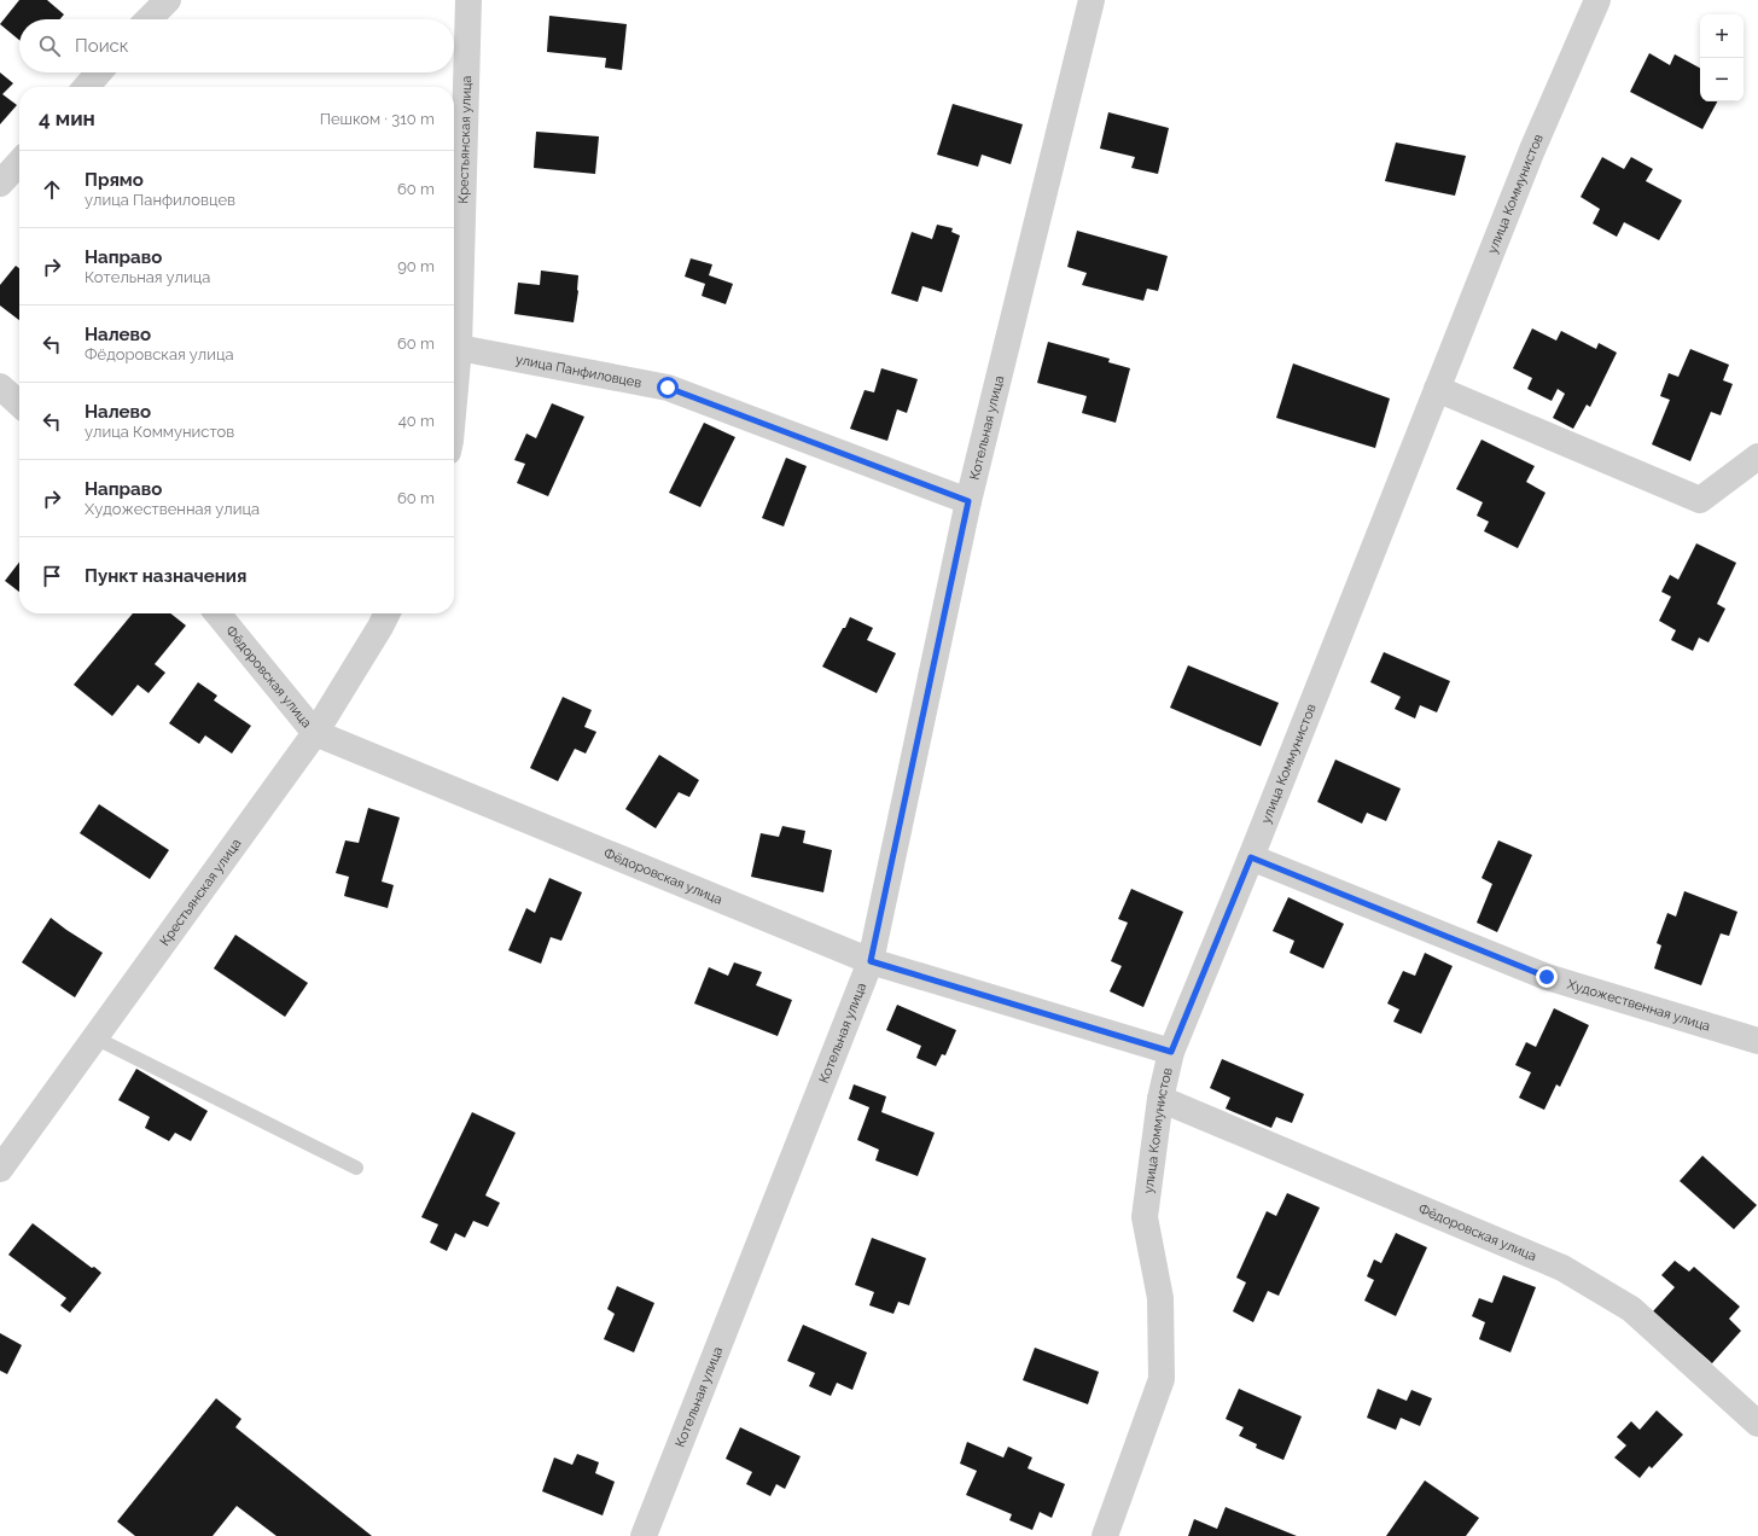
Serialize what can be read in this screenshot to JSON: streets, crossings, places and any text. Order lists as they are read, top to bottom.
{
  "streets": {
    "street": [
      "Крестьянская улица",
      "улица Коммунистов",
      "улица Панфиловцев",
      "Котельная улица",
      "Фёдоровская улица",
      "Художественная улица"
    ]
  },
  "crossings": [
    ["Крестьянская улица", "улица Панфиловцев"],
    ["Крестьянская улица", "Фёдоровская улица"],
    ["улица Коммунистов", "Фёдоровская улица"],
    ["улица Коммунистов", "Художественная улица"],
    ["улица Панфиловцев", "Котельная улица"],
    ["Котельная улица", "Фёдоровская улица"]
  ],
  "page": {
    "map_buttons": ["+", "−"],
    "search": "Поиск",
    "heading": ["4 мин", "Пешком · 310 m"],
    "list": [
      ["Прямо", "улица Панфиловцев", "60 m"],
      ["Направо", "Котельная улица", "90 m"],
      ["Налево", "Фёдоровская улица", "60 m"],
      ["Налево", "улица Коммунистов", "40 m"],
      ["Направо", "Художественная улица", "60 m"],
      "Пункт назначения"
    ]
  }
}
